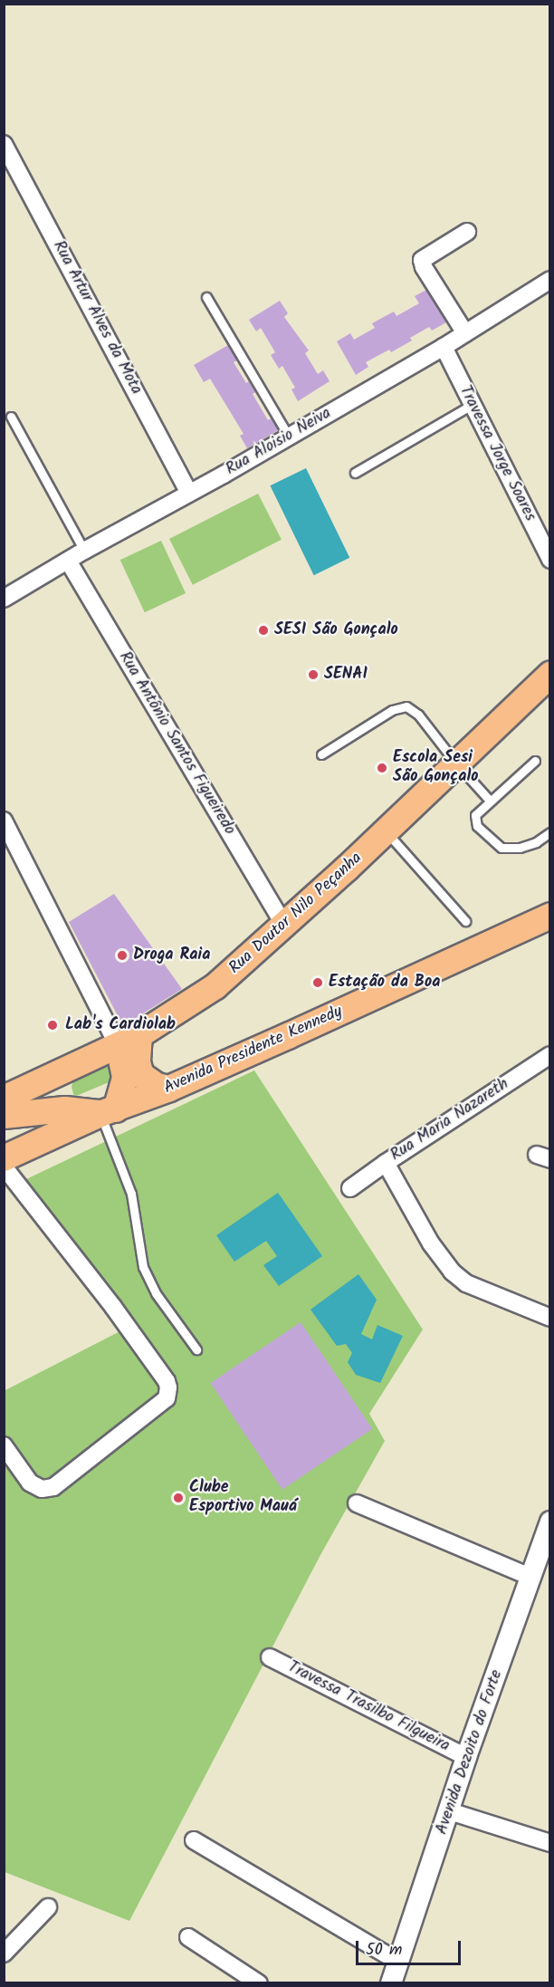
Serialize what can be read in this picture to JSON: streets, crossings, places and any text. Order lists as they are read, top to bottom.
{
  "streets": {
    "main road": ["Rua Doutor Nilo Peçanha", "Avenida Presidente Kennedy"],
    "street": [
      "Rua Artur Alves da Mota",
      "Rua Aloisio Neiva",
      "Travessa Jorge Soares",
      "Rua Antônio Santos Figueiredo",
      "Rua Maria Nazareth",
      "Travessa Trasilbo Filgueira",
      "Avenida Dezoito do Forte"
    ]
  },
  "crossings": [
    ["Rua Artur Alves da Mota", "Rua Aloisio Neiva"],
    ["Rua Aloisio Neiva", "Travessa Jorge Soares"],
    ["Rua Aloisio Neiva", "Rua Antônio Santos Figueiredo"],
    ["Rua Antônio Santos Figueiredo", "Rua Doutor Nilo Peçanha"],
    ["Travessa Trasilbo Filgueira", "Avenida Dezoito do Forte"]
  ],
  "places": [
    "SESI São Gonçalo",
    "SENAI",
    "Escola Sesi São Gonçalo",
    "Droga Raia",
    "Estação da Boa",
    "Lab's Cardiolab",
    "Clube Esportivo Mauá"
  ],
  "scale_bar": "50 m"
}
